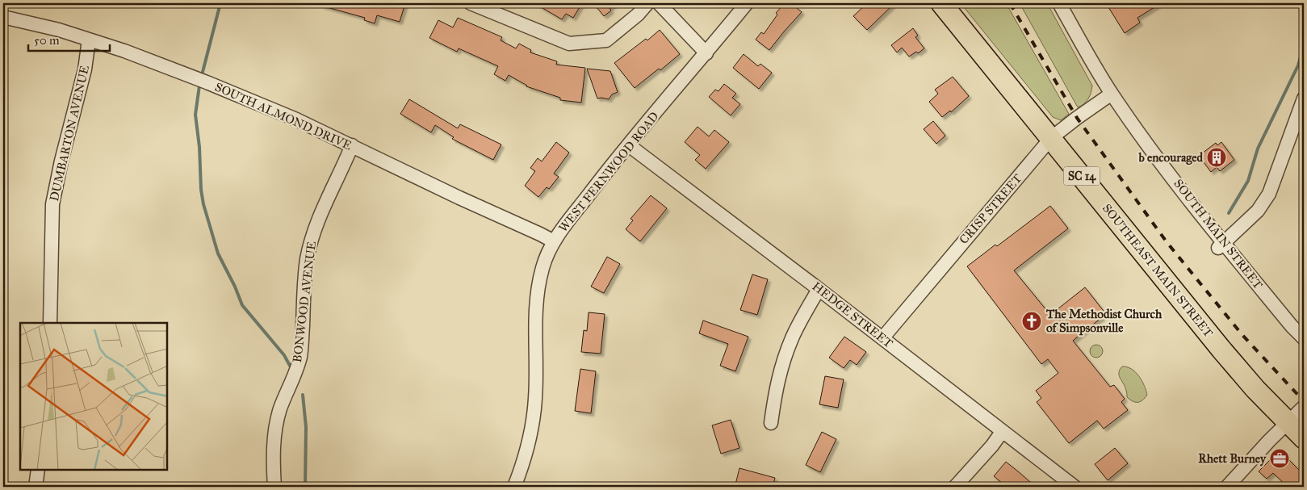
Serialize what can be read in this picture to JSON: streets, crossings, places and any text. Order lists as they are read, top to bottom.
{
  "streets": {
    "main road": ["SC 14", "SOUTHEAST MAIN STREET"],
    "street": [
      "SOUTH ALMOND DRIVE",
      "DUMBARTON AVENUE",
      "WEST FERNWOOD ROAD",
      "CRISP STREET",
      "SOUTH MAIN STREET",
      "BONWOOD AVENUE",
      "HEDGE STREET"
    ]
  },
  "crossings": [
    ["SOUTH ALMOND DRIVE", "DUMBARTON AVENUE"],
    ["SOUTH ALMOND DRIVE", "WEST FERNWOOD ROAD"],
    ["SOUTH ALMOND DRIVE", "BONWOOD AVENUE"],
    ["WEST FERNWOOD ROAD", "HEDGE STREET"],
    ["CRISP STREET", "SOUTH MAIN STREET"],
    ["CRISP STREET", "SOUTHEAST MAIN STREET"],
    ["CRISP STREET", "HEDGE STREET"]
  ],
  "places": {
    "building": ["b encouraged"],
    "church": ["The Methodist Church of Simpsonville"],
    "office": ["Rhett Burney"]
  },
  "scale_bar": "50 m"
}
